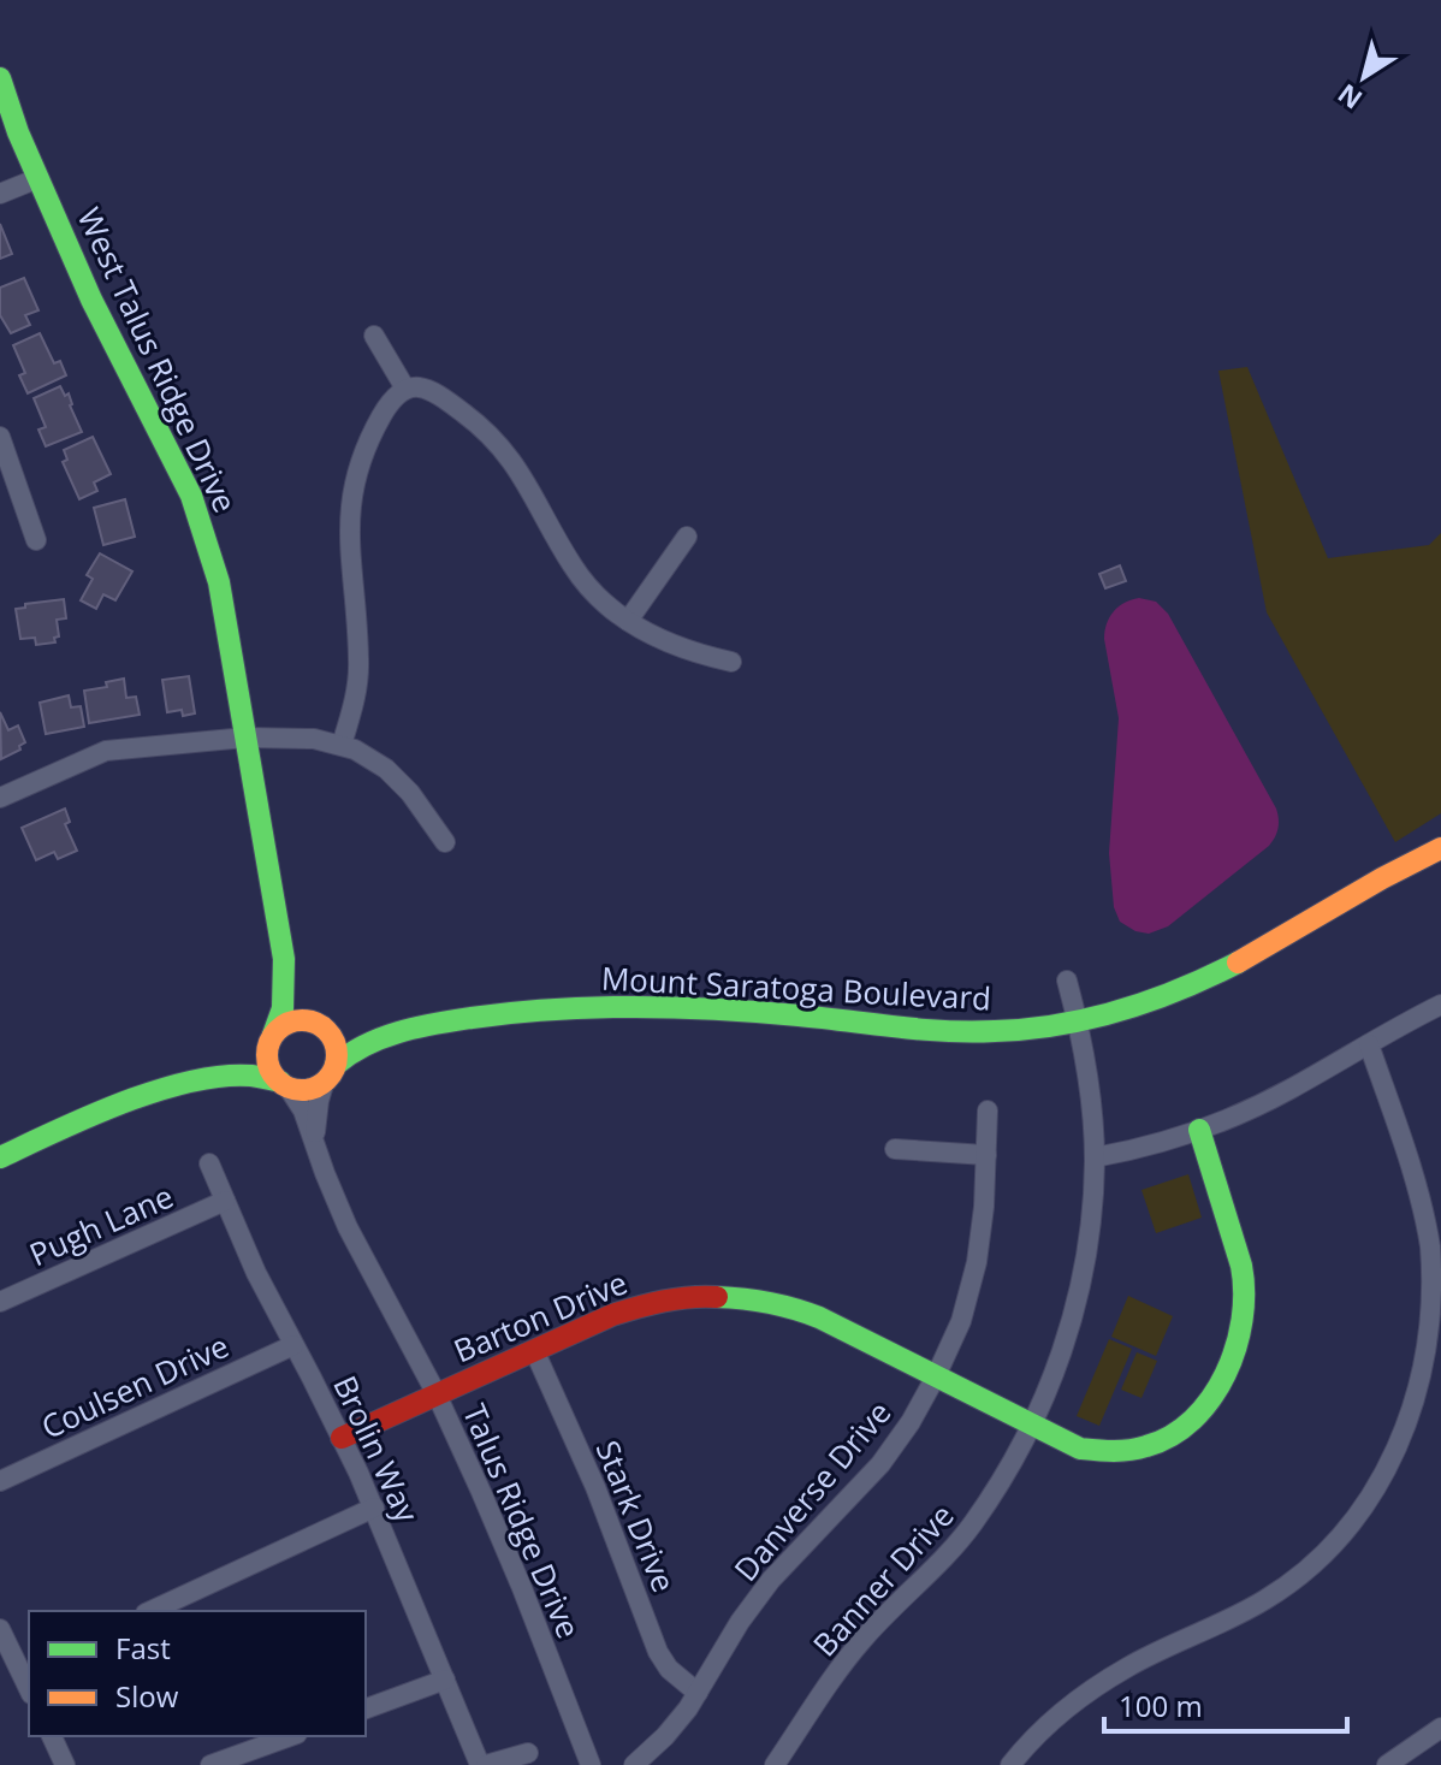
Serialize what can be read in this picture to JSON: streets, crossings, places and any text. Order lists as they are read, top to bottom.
{
  "streets": {
    "street": [
      "West Talus Ridge Drive",
      "Mount Saratoga Boulevard",
      "Pugh Lane",
      "Barton Drive",
      "Coulsen Drive",
      "Brolin Way",
      "Danverse Drive",
      "Stark Drive",
      "Talus Ridge Drive",
      "Banner Drive"
    ]
  },
  "crossings": [
    ["West Talus Ridge Drive", "Mount Saratoga Boulevard"],
    ["West Talus Ridge Drive", "Talus Ridge Drive"],
    ["Mount Saratoga Boulevard", "Talus Ridge Drive"],
    ["Mount Saratoga Boulevard", "Banner Drive"],
    ["Pugh Lane", "Brolin Way"],
    ["Barton Drive", "Brolin Way"],
    ["Barton Drive", "Danverse Drive"],
    ["Barton Drive", "Stark Drive"],
    ["Barton Drive", "Talus Ridge Drive"],
    ["Barton Drive", "Banner Drive"],
    ["Coulsen Drive", "Brolin Way"],
    ["Danverse Drive", "Stark Drive"]
  ],
  "legend": ["Fast", "Slow"],
  "scale_bar": "100 m",
  "north": "bottom left"
}
